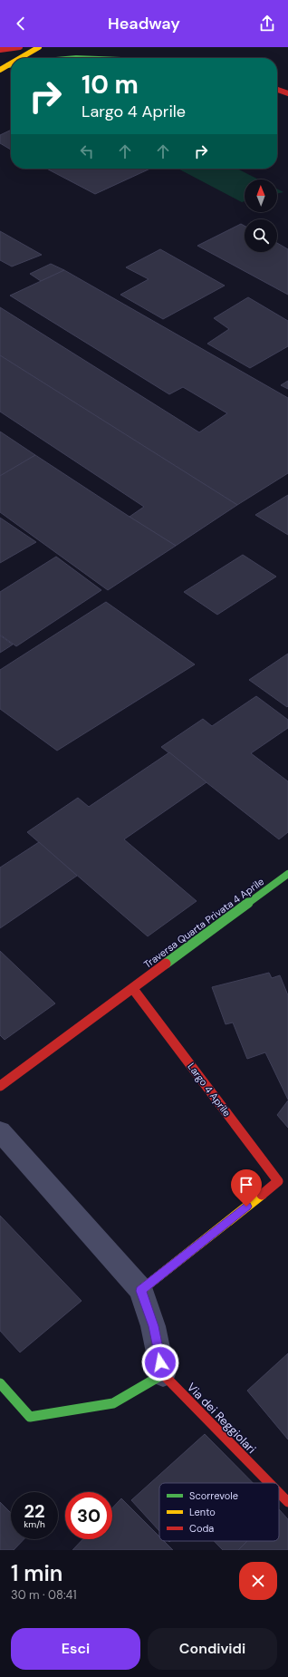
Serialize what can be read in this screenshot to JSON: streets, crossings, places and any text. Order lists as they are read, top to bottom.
{
  "streets": {
    "main road": ["Traversa Quarta Privata 4 Aprile", "Largo 4 Aprile", "Via dei Reggiolari"]
  },
  "crossings": [
    ["Traversa Quarta Privata 4 Aprile", "Largo 4 Aprile"]
  ],
  "legend": ["Scorrevole", "Lento", "Coda"],
  "north": "top",
  "page": {
    "header": "Headway",
    "turn": ["10 m", "Largo 4 Aprile"],
    "speed": "22 km/h",
    "limit": "30",
    "heading": ["1 min", "30 m · 08:41"],
    "buttons": ["Esci", "Condividi"]
  }
}
